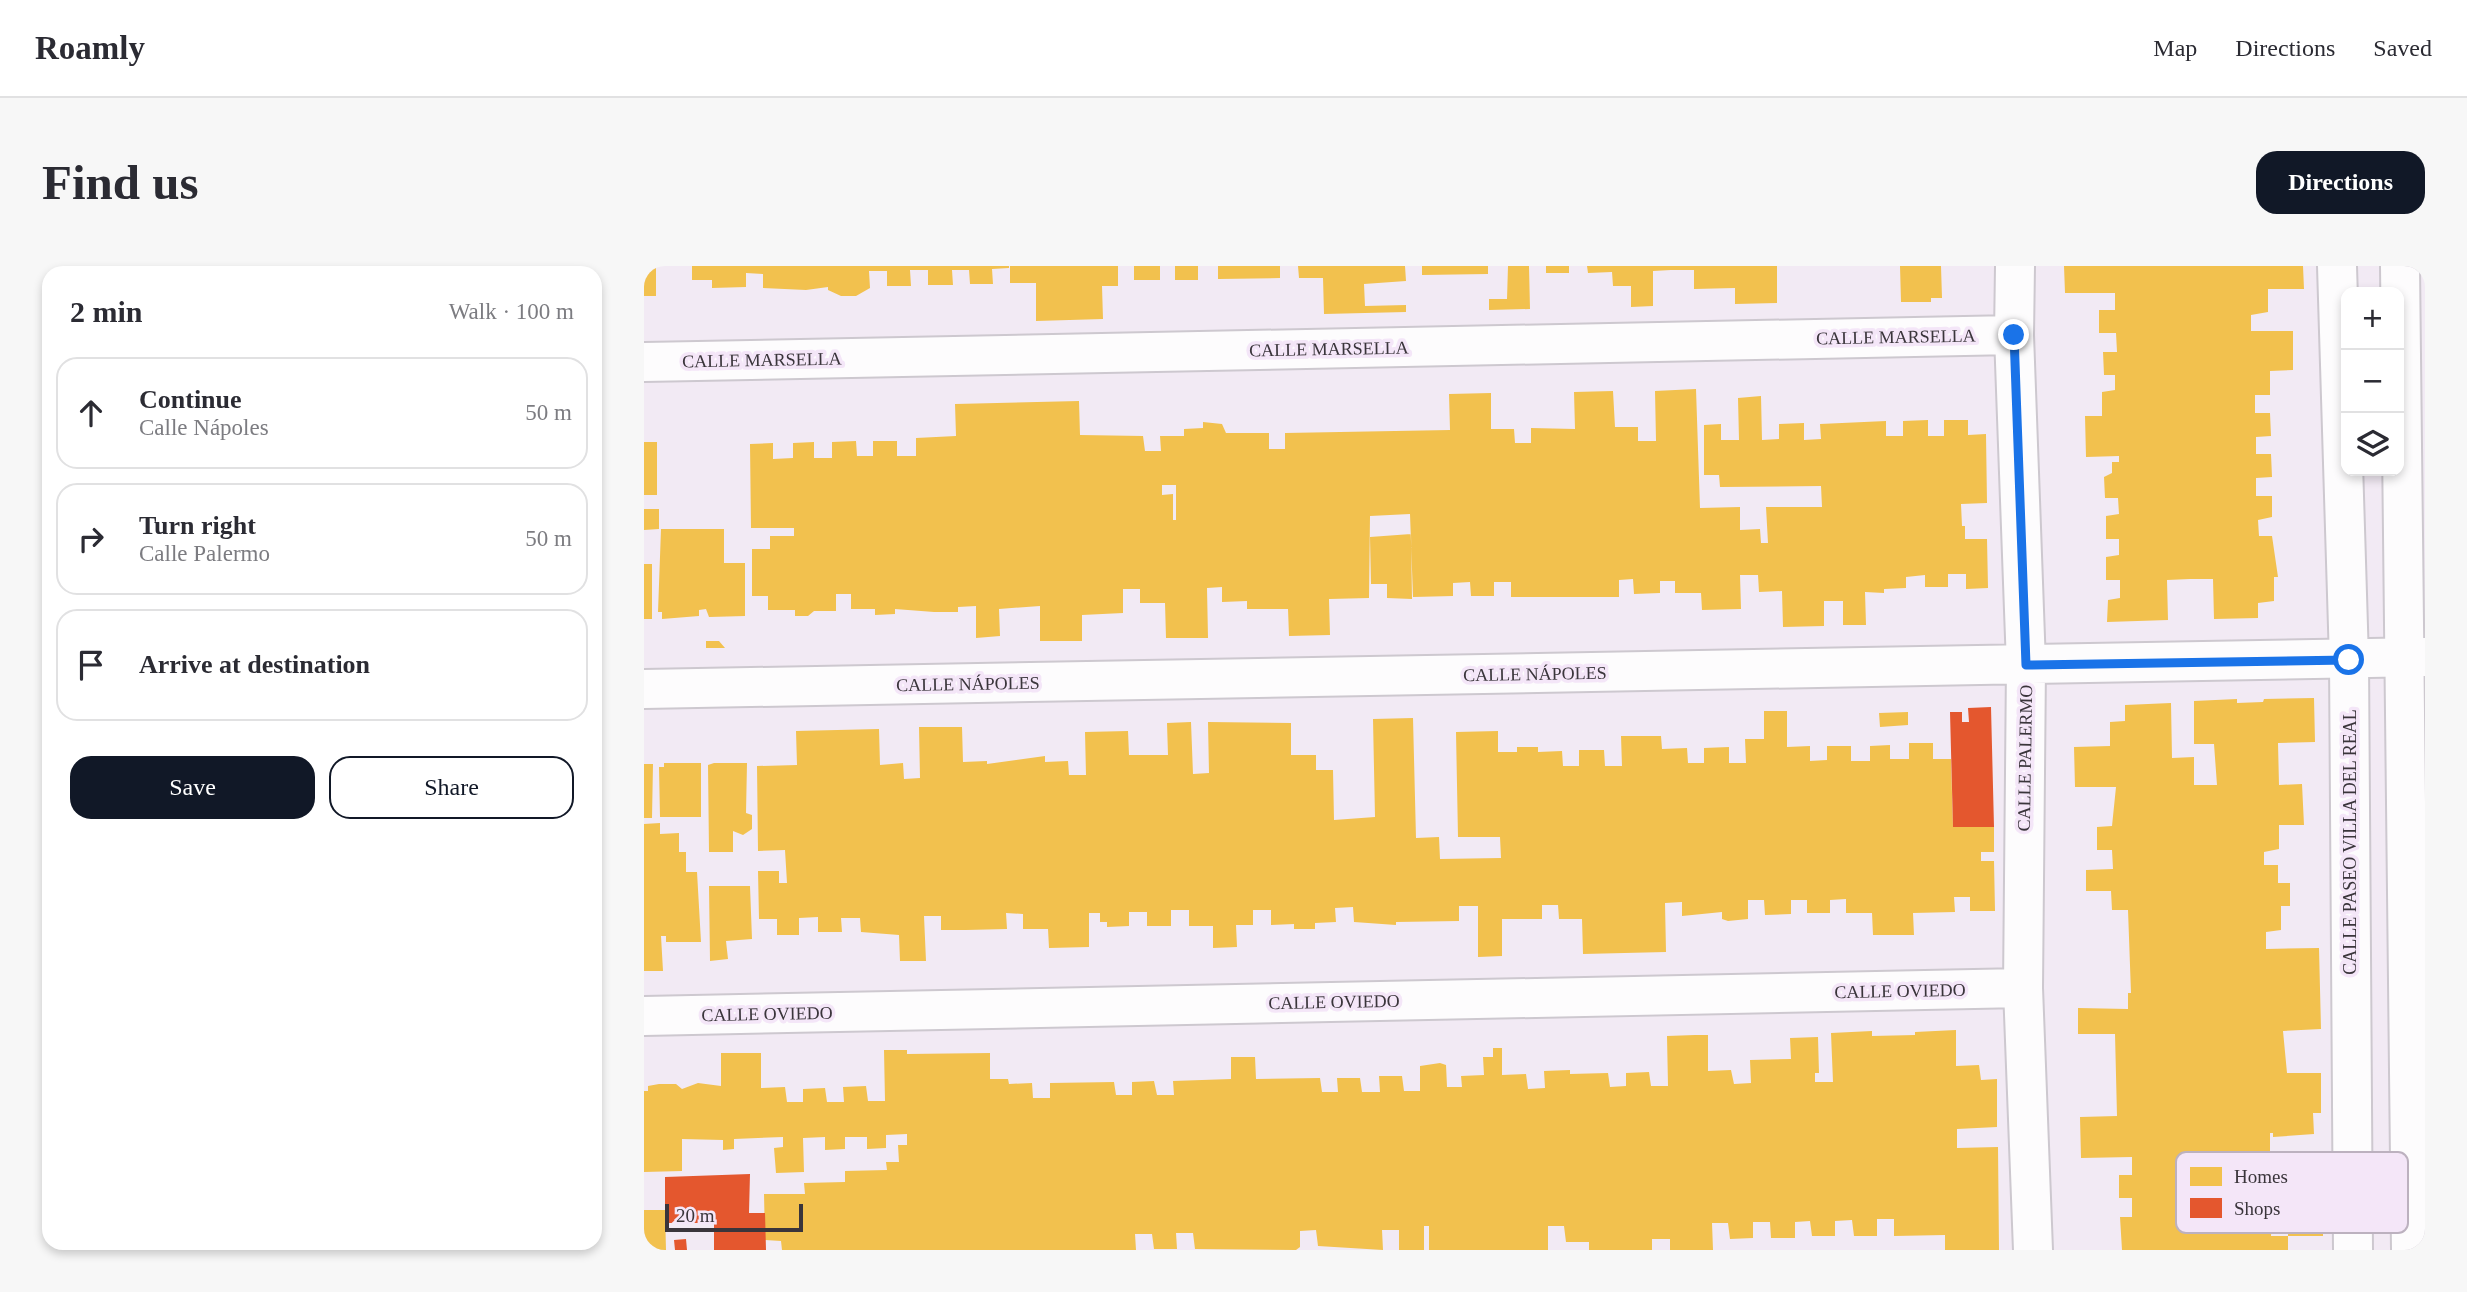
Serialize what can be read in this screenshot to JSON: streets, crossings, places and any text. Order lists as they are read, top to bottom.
{
  "streets": {
    "street": [
      "CALLE MARSELLA",
      "CALLE NÁPOLES",
      "CALLE PALERMO",
      "CALLE PASEO VILLA DEL REAL",
      "CALLE OVIEDO"
    ]
  },
  "crossings": [
    ["CALLE MARSELLA", "CALLE PALERMO"],
    ["CALLE NÁPOLES", "CALLE PALERMO"],
    ["CALLE NÁPOLES", "CALLE PASEO VILLA DEL REAL"],
    ["CALLE PALERMO", "CALLE OVIEDO"]
  ],
  "legend": ["Homes", "Shops"],
  "scale_bar": "20 m",
  "page": {
    "header": "Roamly",
    "nav": ["Map", "Directions", "Saved"],
    "buttons": [
      "Directions",
      ["Save", "Share"]
    ],
    "title": "Find us",
    "heading": ["2 min", "Walk · 100 m"],
    "map_buttons": ["+", "−"],
    "list": [
      ["Continue", "Calle Nápoles", "50 m"],
      ["Turn right", "Calle Palermo", "50 m"],
      "Arrive at destination"
    ],
    "scale": "20 m"
  }
}
